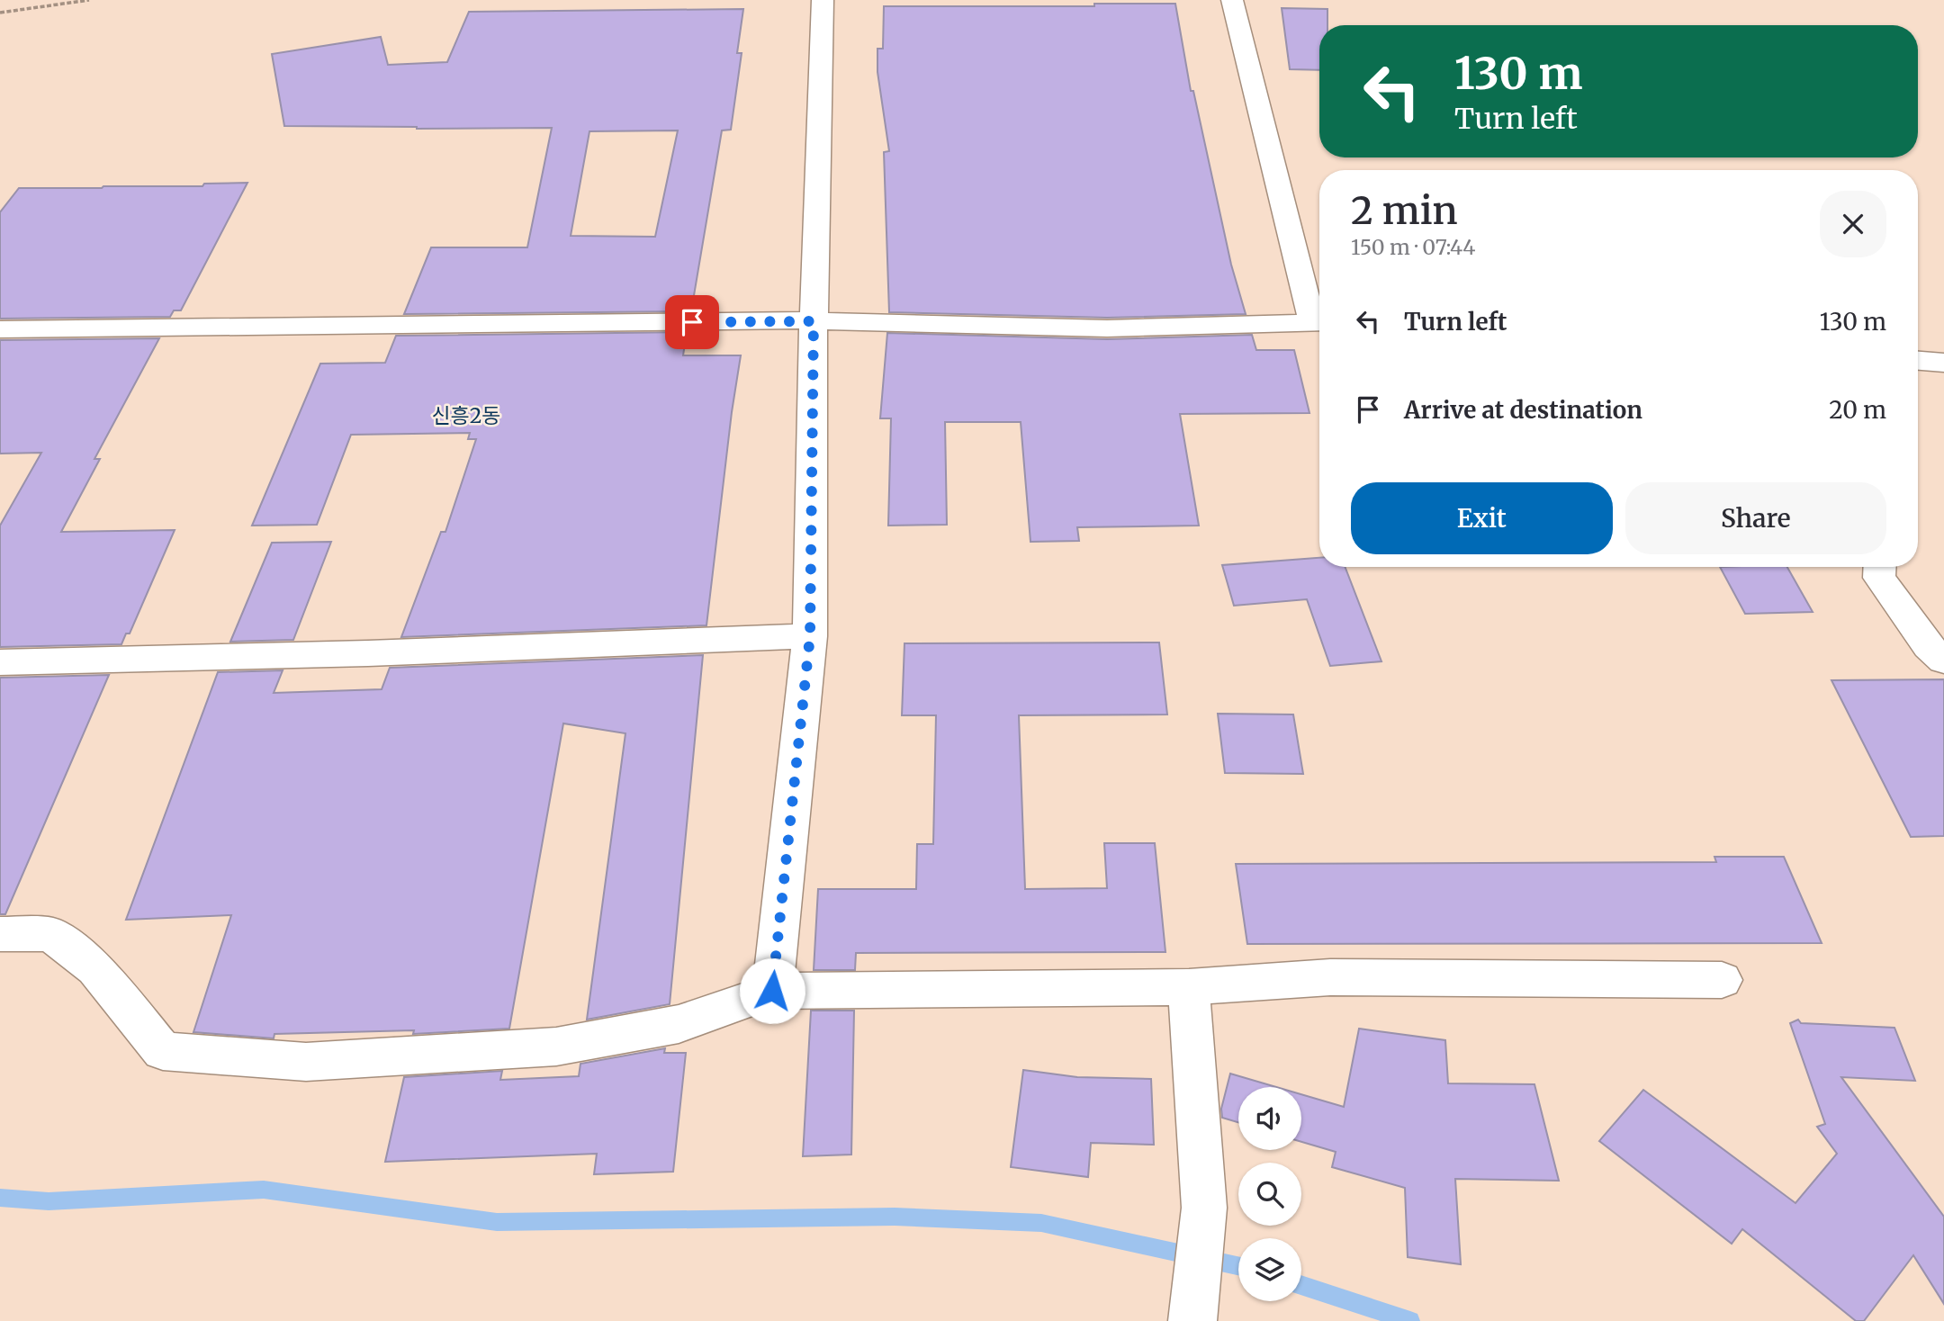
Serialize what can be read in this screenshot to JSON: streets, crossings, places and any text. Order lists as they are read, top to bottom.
{
  "districts": ["신흥2동"],
  "page": {
    "turn": ["130 m", "Turn left"],
    "heading": ["2 min", "150 m · 07:44"],
    "list": [
      {
        "name": "Turn left",
        "value": "130 m"
      },
      {
        "name": "Arrive at destination",
        "value": "20 m"
      }
    ],
    "buttons": ["Exit", "Share"]
  }
}
